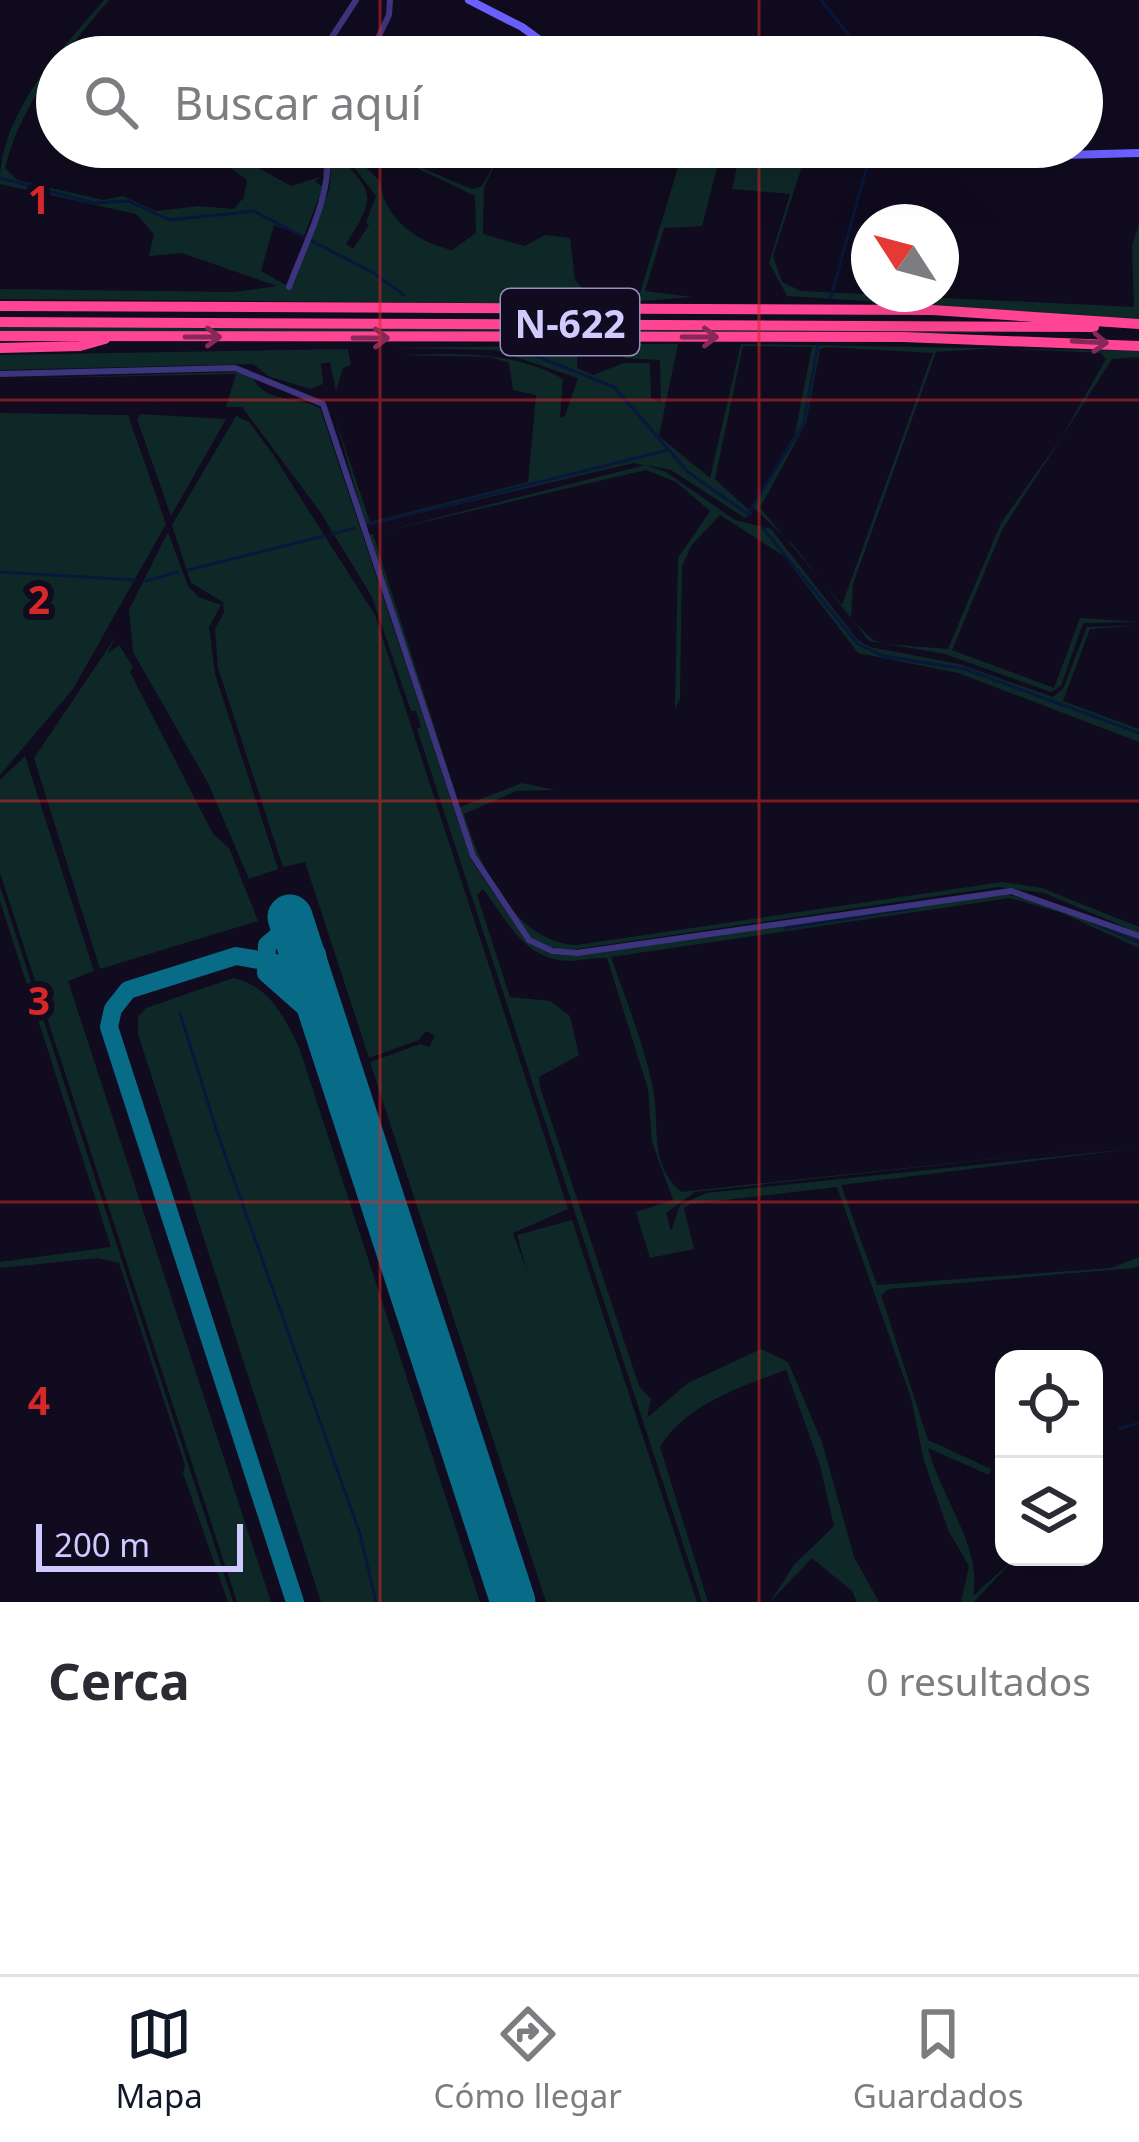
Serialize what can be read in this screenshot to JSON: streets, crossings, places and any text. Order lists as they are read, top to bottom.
{
  "streets": {
    "highway": ["N-622"]
  },
  "scale_bar": "200 m",
  "north": "top left",
  "page": {
    "search": "Buscar aquí",
    "scale": "200 m",
    "heading": ["Cerca", "0 resultados"],
    "nav": ["Mapa", "Cómo llegar", "Guardados"]
  },
  "grid": {
    "rows": [
      "1",
      "2",
      "3",
      "4"
    ]
  }
}
